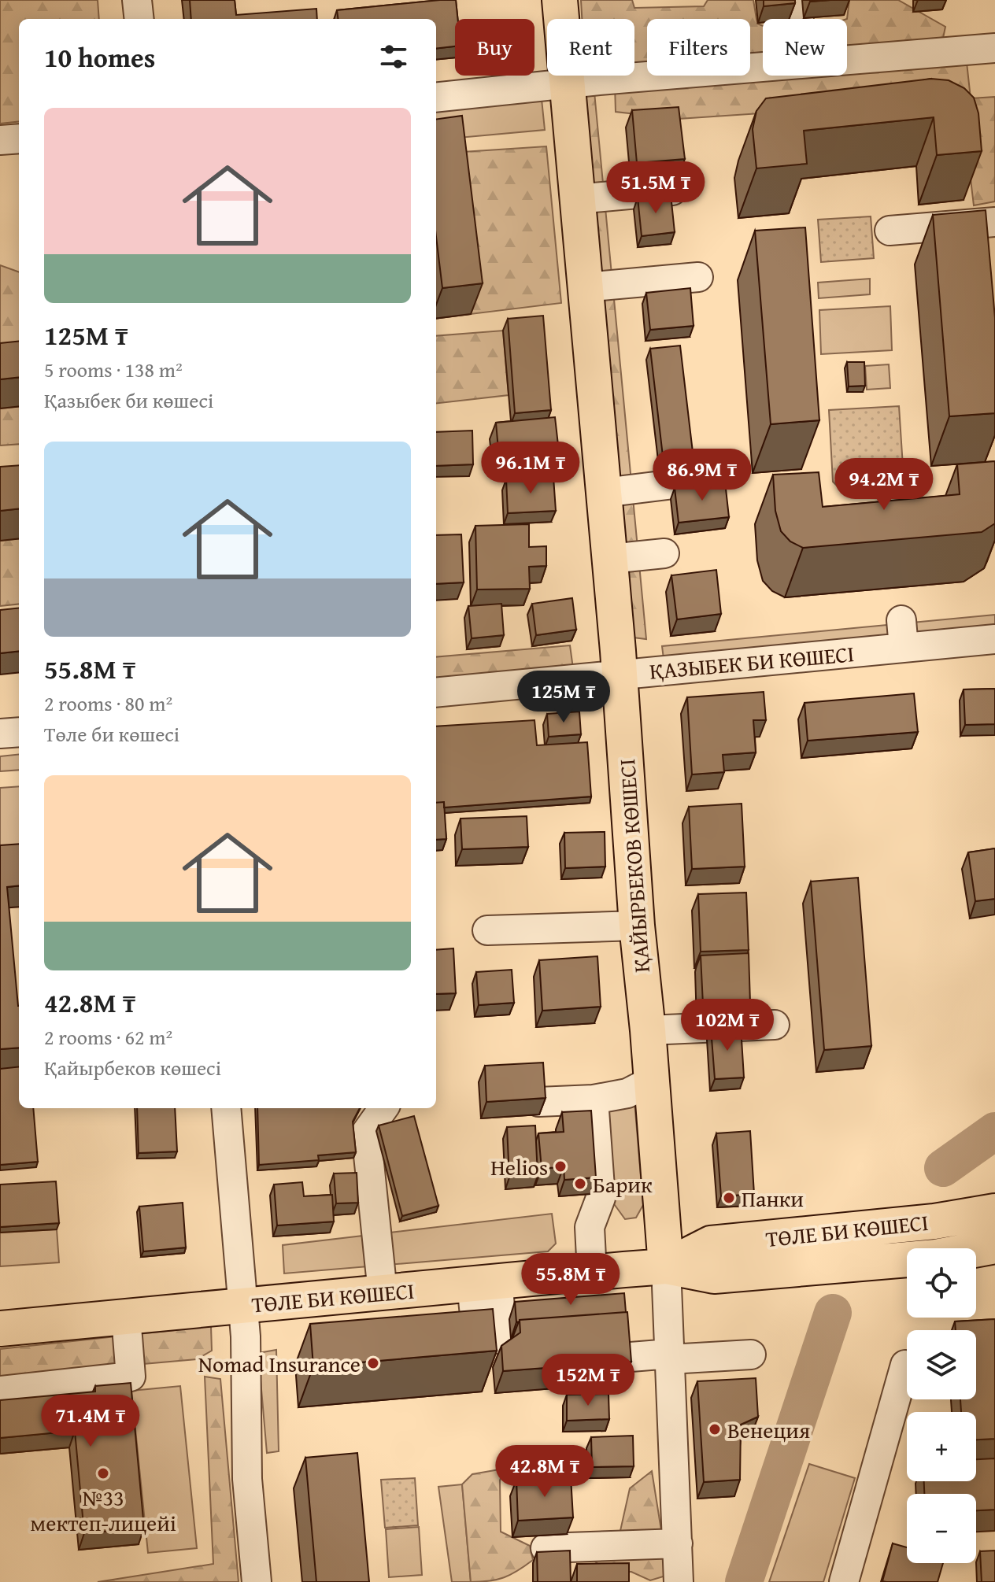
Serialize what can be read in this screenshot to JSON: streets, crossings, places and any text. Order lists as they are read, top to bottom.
{
  "streets": {
    "main road": ["ҚАЙЫРБЕКОВ КӨШЕСІ", "ТӨЛЕ БИ КӨШЕСІ"],
    "street": ["ҚАЗЫБЕК БИ КӨШЕСІ"]
  },
  "crossings": [
    ["ҚАЗЫБЕК БИ КӨШЕСІ", "ҚАЙЫРБЕКОВ КӨШЕСІ"],
    ["ҚАЙЫРБЕКОВ КӨШЕСІ", "ТӨЛЕ БИ КӨШЕСІ"]
  ],
  "places": [
    "Helios",
    "Барик",
    "Панки",
    "Nomad Insurance",
    "Венеция",
    "№33 мектеп-лицейі"
  ],
  "page": {
    "chip": [
      "Buy",
      "Rent",
      "Filters",
      "New"
    ],
    "heading": "10 homes",
    "list": [
      {
        "name": "125M ₸",
        "note": "5 rooms · 138 m² · Қазыбек би көшесі"
      },
      {
        "name": "55.8M ₸",
        "note": "2 rooms · 80 m² · Төле би көшесі"
      },
      {
        "name": "42.8M ₸",
        "note": "2 rooms · 62 m² · Қайырбеков көшесі"
      }
    ],
    "price": [
      "51.5M ₸",
      "96.1M ₸",
      "86.9M ₸",
      "94.2M ₸",
      "125M ₸",
      "102M ₸",
      "55.8M ₸",
      "152M ₸",
      "71.4M ₸",
      "42.8M ₸"
    ],
    "map_buttons": ["+", "−"]
  }
}
